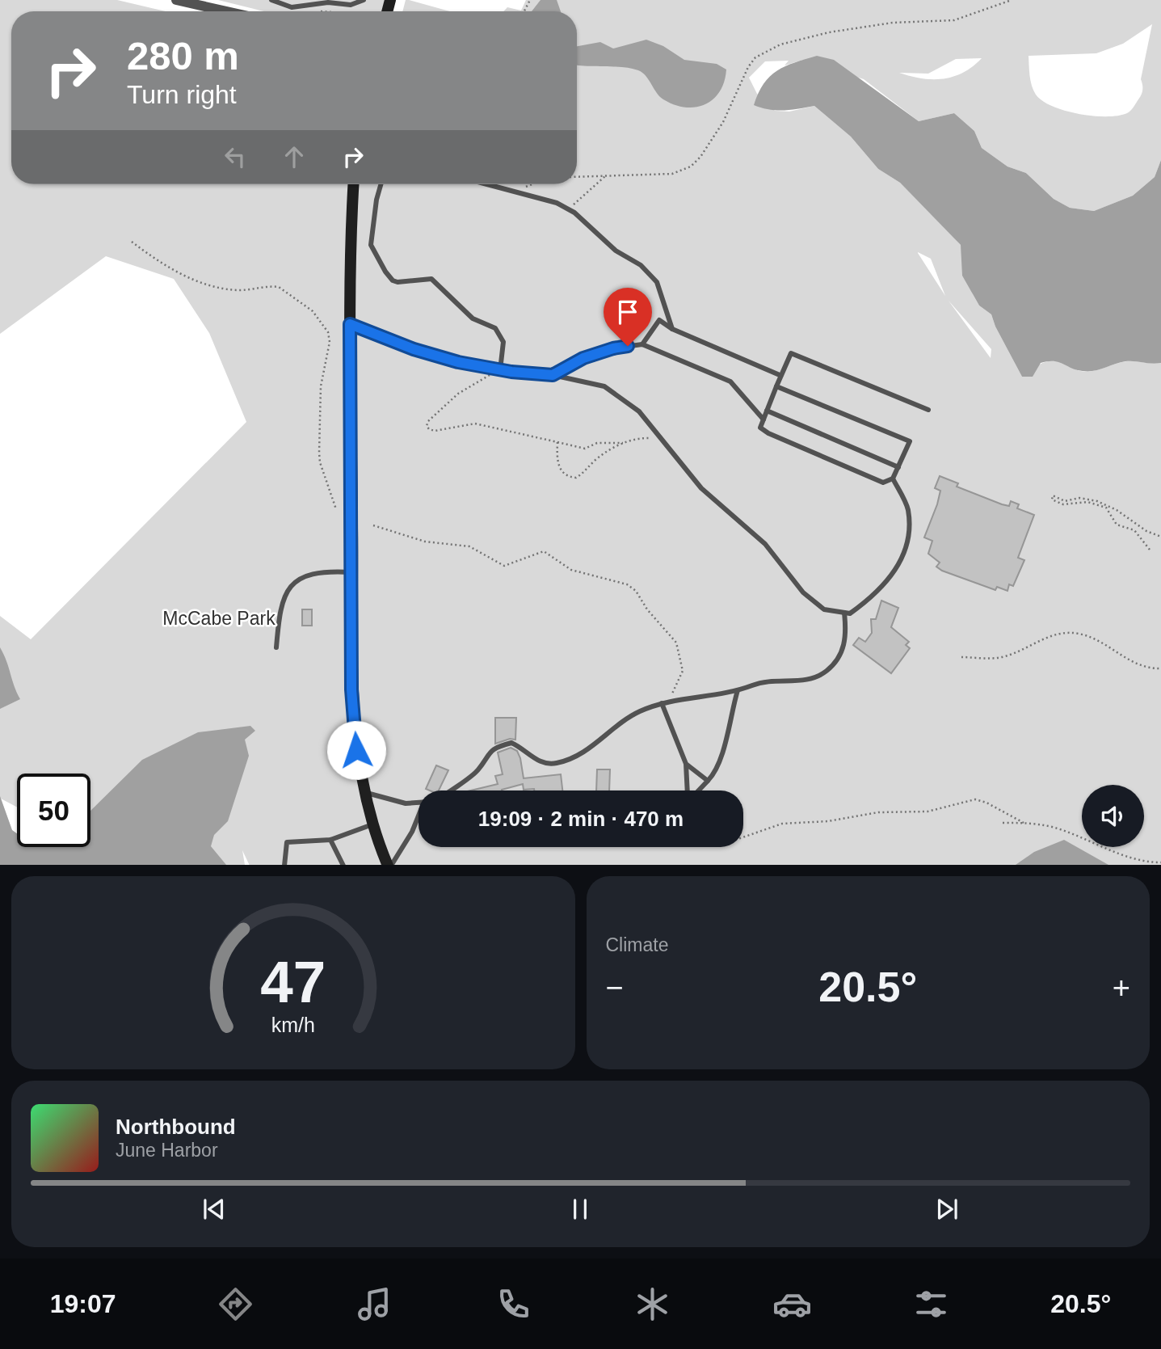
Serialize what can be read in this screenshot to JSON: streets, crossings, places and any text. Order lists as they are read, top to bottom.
{
  "parks": ["McCabe Park"],
  "page": {
    "turn": ["280 m", "Turn right"],
    "limit": "50",
    "trip": "19:09 · 2 min · 470 m",
    "tile": "Climate",
    "heat": ["−", "20.5°", "+"],
    "song": ["Northbound", "June Harbor"],
    "tabs": ["19:07", "20.5°"],
    "gauge": ["47", "km/h"]
  }
}
